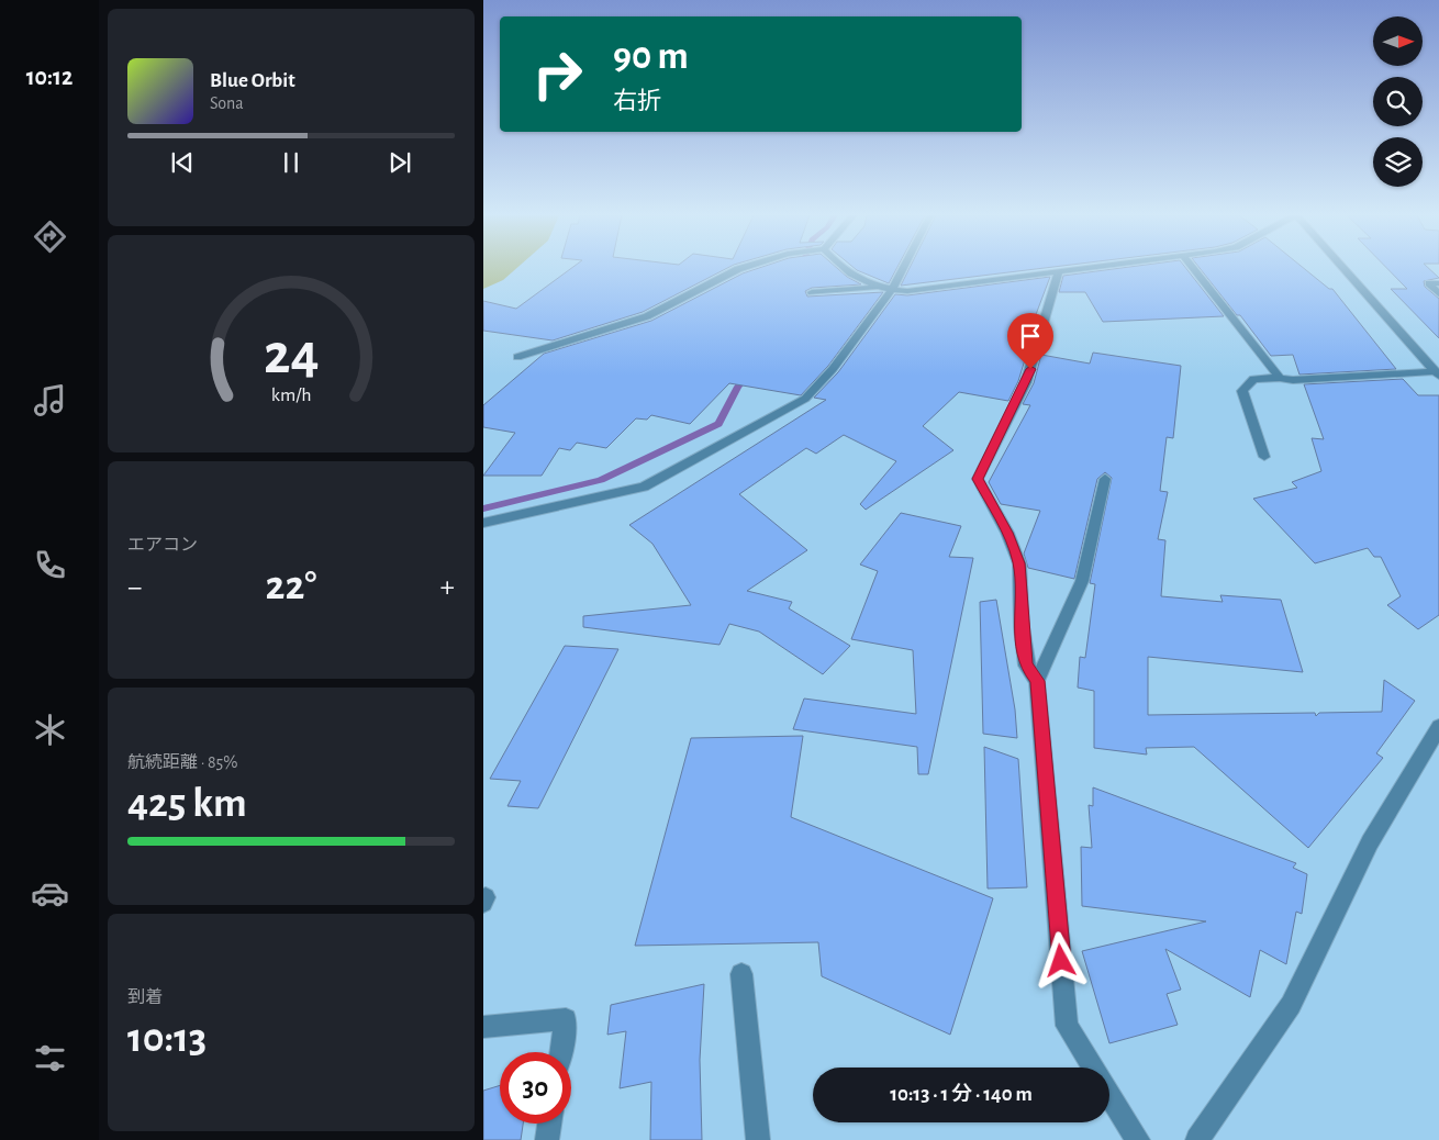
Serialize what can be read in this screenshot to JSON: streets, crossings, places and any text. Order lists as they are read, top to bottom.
{
  "north": "right",
  "page": {
    "tabs": "10:12",
    "turn": ["90 m", "右折"],
    "song": ["Blue Orbit", "Sona"],
    "tile": [
      "エアコン",
      ["航続距離 · 85%", "425 km"],
      ["到着", "10:13"]
    ],
    "heat": ["−", "22°", "+"],
    "limit": "30",
    "trip": "10:13 · 1 分 · 140 m",
    "gauge": ["24", "km/h"]
  }
}
